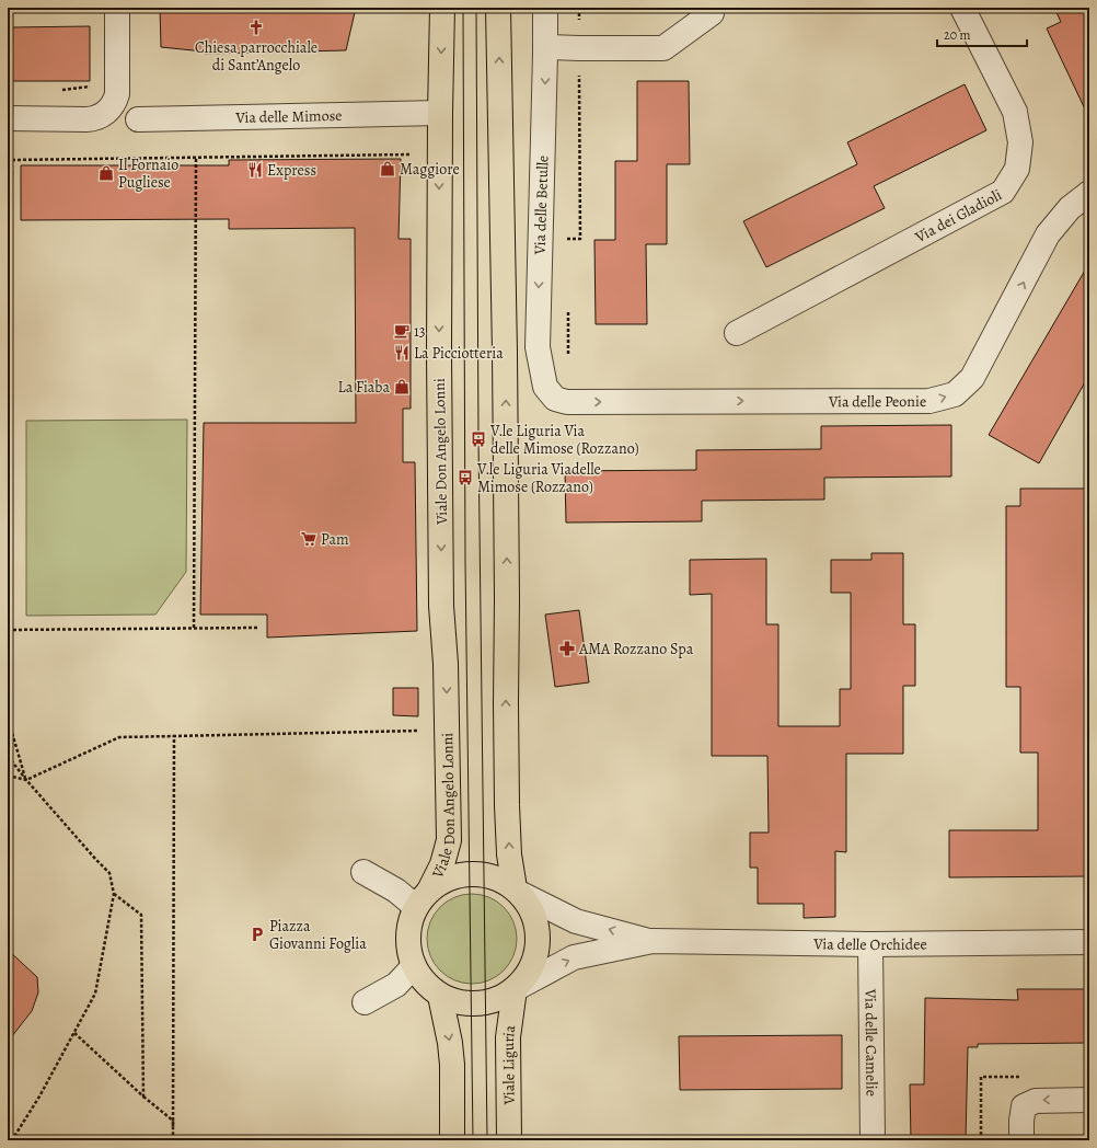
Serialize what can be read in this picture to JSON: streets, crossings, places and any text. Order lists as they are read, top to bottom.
{
  "streets": {
    "main road": ["Viale Don Angelo Lonni", "Viale Liguria"],
    "street": [
      "Via delle Mimose",
      "Via delle Betulle",
      "Via dei Gladioli",
      "Via delle Peonie",
      "Via delle Orchidee",
      "Via delle Camelie"
    ]
  },
  "crossings": [
    ["Via delle Mimose", "Viale Don Angelo Lonni"],
    ["Via delle Betulle", "Via delle Peonie"],
    ["Viale Don Angelo Lonni", "Via delle Orchidee"],
    ["Viale Don Angelo Lonni", "Viale Liguria"],
    ["Via delle Orchidee", "Via delle Camelie"],
    ["Via delle Orchidee", "Viale Liguria"]
  ],
  "one_way": ["Via delle Betulle", "Via delle Peonie"],
  "places": {
    "church": ["Chiesa parrocchiale di Sant’Angelo"],
    "shop": ["Maggiore", "Il Fornaio Pugliese", "La Fiaba"],
    "restaurant": ["Express", "La Picciotteria"],
    "cafe": ["13"],
    "bus stop": ["V.le Liguria Via delle Mimose (Rozzano)", "V.le Liguria Viadelle Mimose (Rozzano)"],
    "supermarket": ["Pam"],
    "pharmacy": ["AMA Rozzano Spa"],
    "parking": ["Piazza Giovanni Foglia"]
  },
  "scale_bar": "20 m"
}
